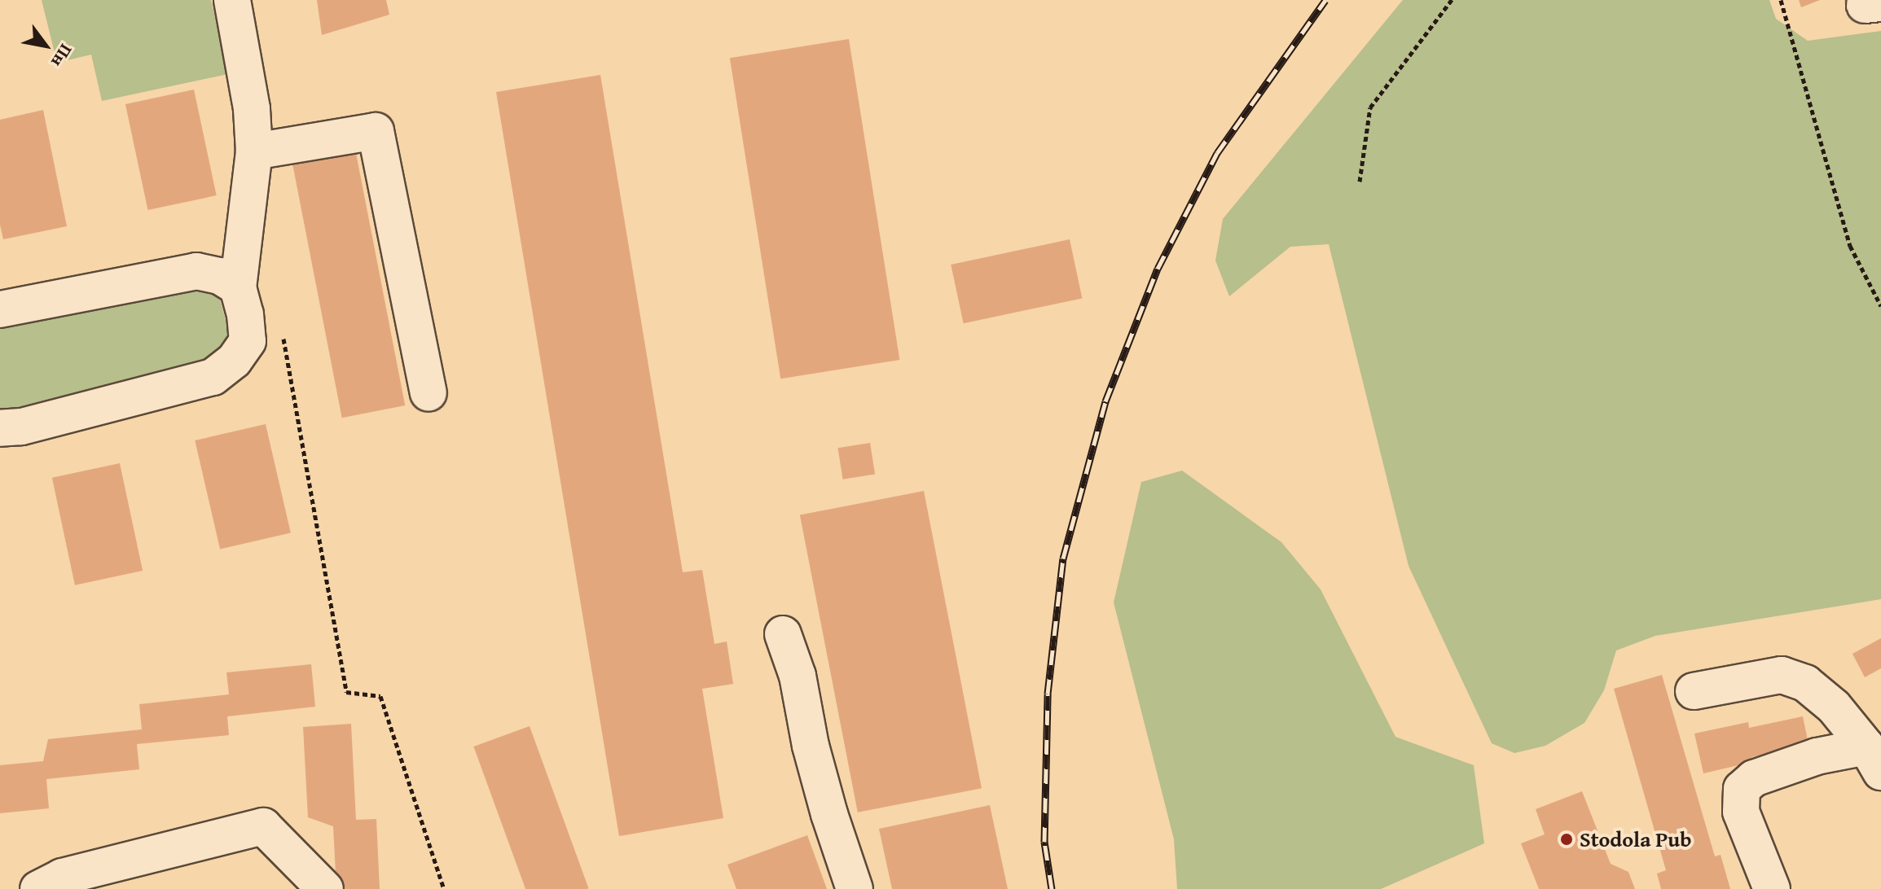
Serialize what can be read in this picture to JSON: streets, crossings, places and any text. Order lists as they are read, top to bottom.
{
  "places": ["Stodola Pub"],
  "north": "bottom right"
}
